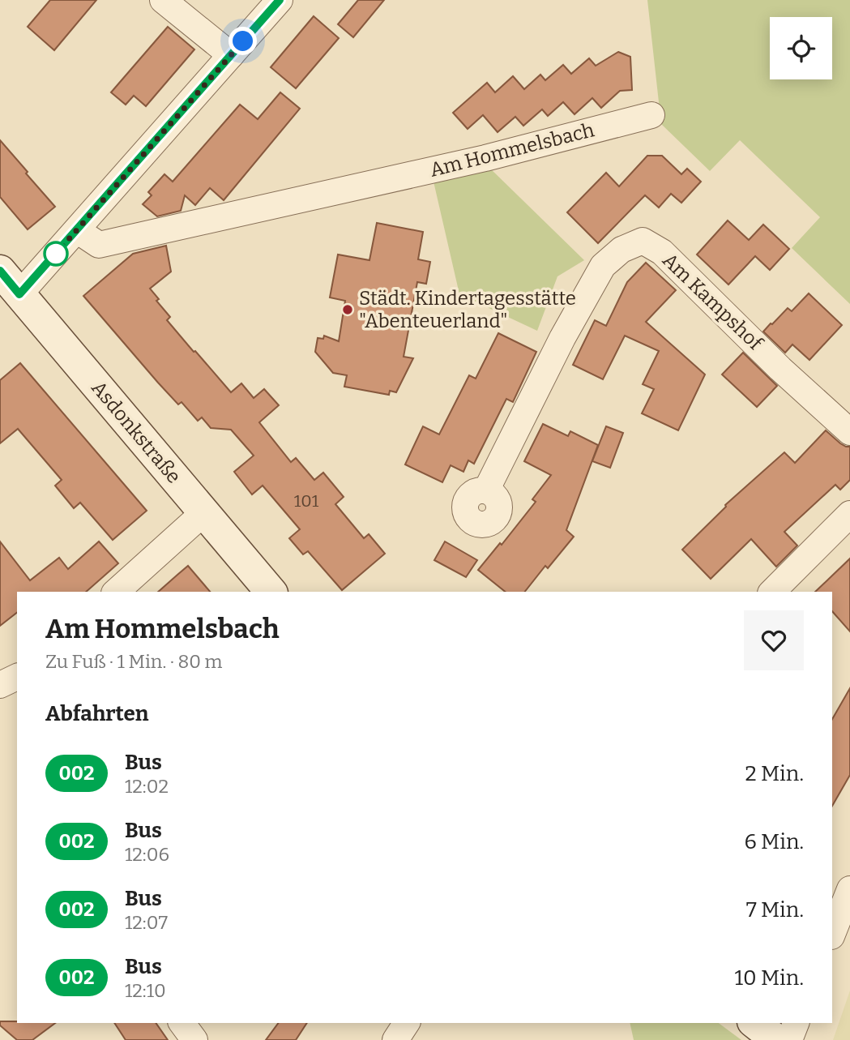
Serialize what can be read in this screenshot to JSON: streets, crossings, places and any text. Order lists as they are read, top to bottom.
{
  "streets": {
    "street": ["Am Hommelsbach", "Am Kampshof", "Asdonkstraße"]
  },
  "places": ["Städt. Kindertagesstätte \"Abenteuerland\""],
  "lines": ["bus line 002"],
  "house_numbers": ["101"],
  "page": {
    "heading": [
      ["Am Hommelsbach", "Zu Fuß · 1 Min. · 80 m"],
      "Abfahrten"
    ],
    "list": [
      {
        "mark": "002",
        "name": "Bus",
        "note": "12:02",
        "value": "2 Min."
      },
      {
        "mark": "002",
        "name": "Bus",
        "note": "12:06",
        "value": "6 Min."
      },
      {
        "mark": "002",
        "name": "Bus",
        "note": "12:07",
        "value": "7 Min."
      },
      {
        "mark": "002",
        "name": "Bus",
        "note": "12:10",
        "value": "10 Min."
      }
    ]
  }
}
